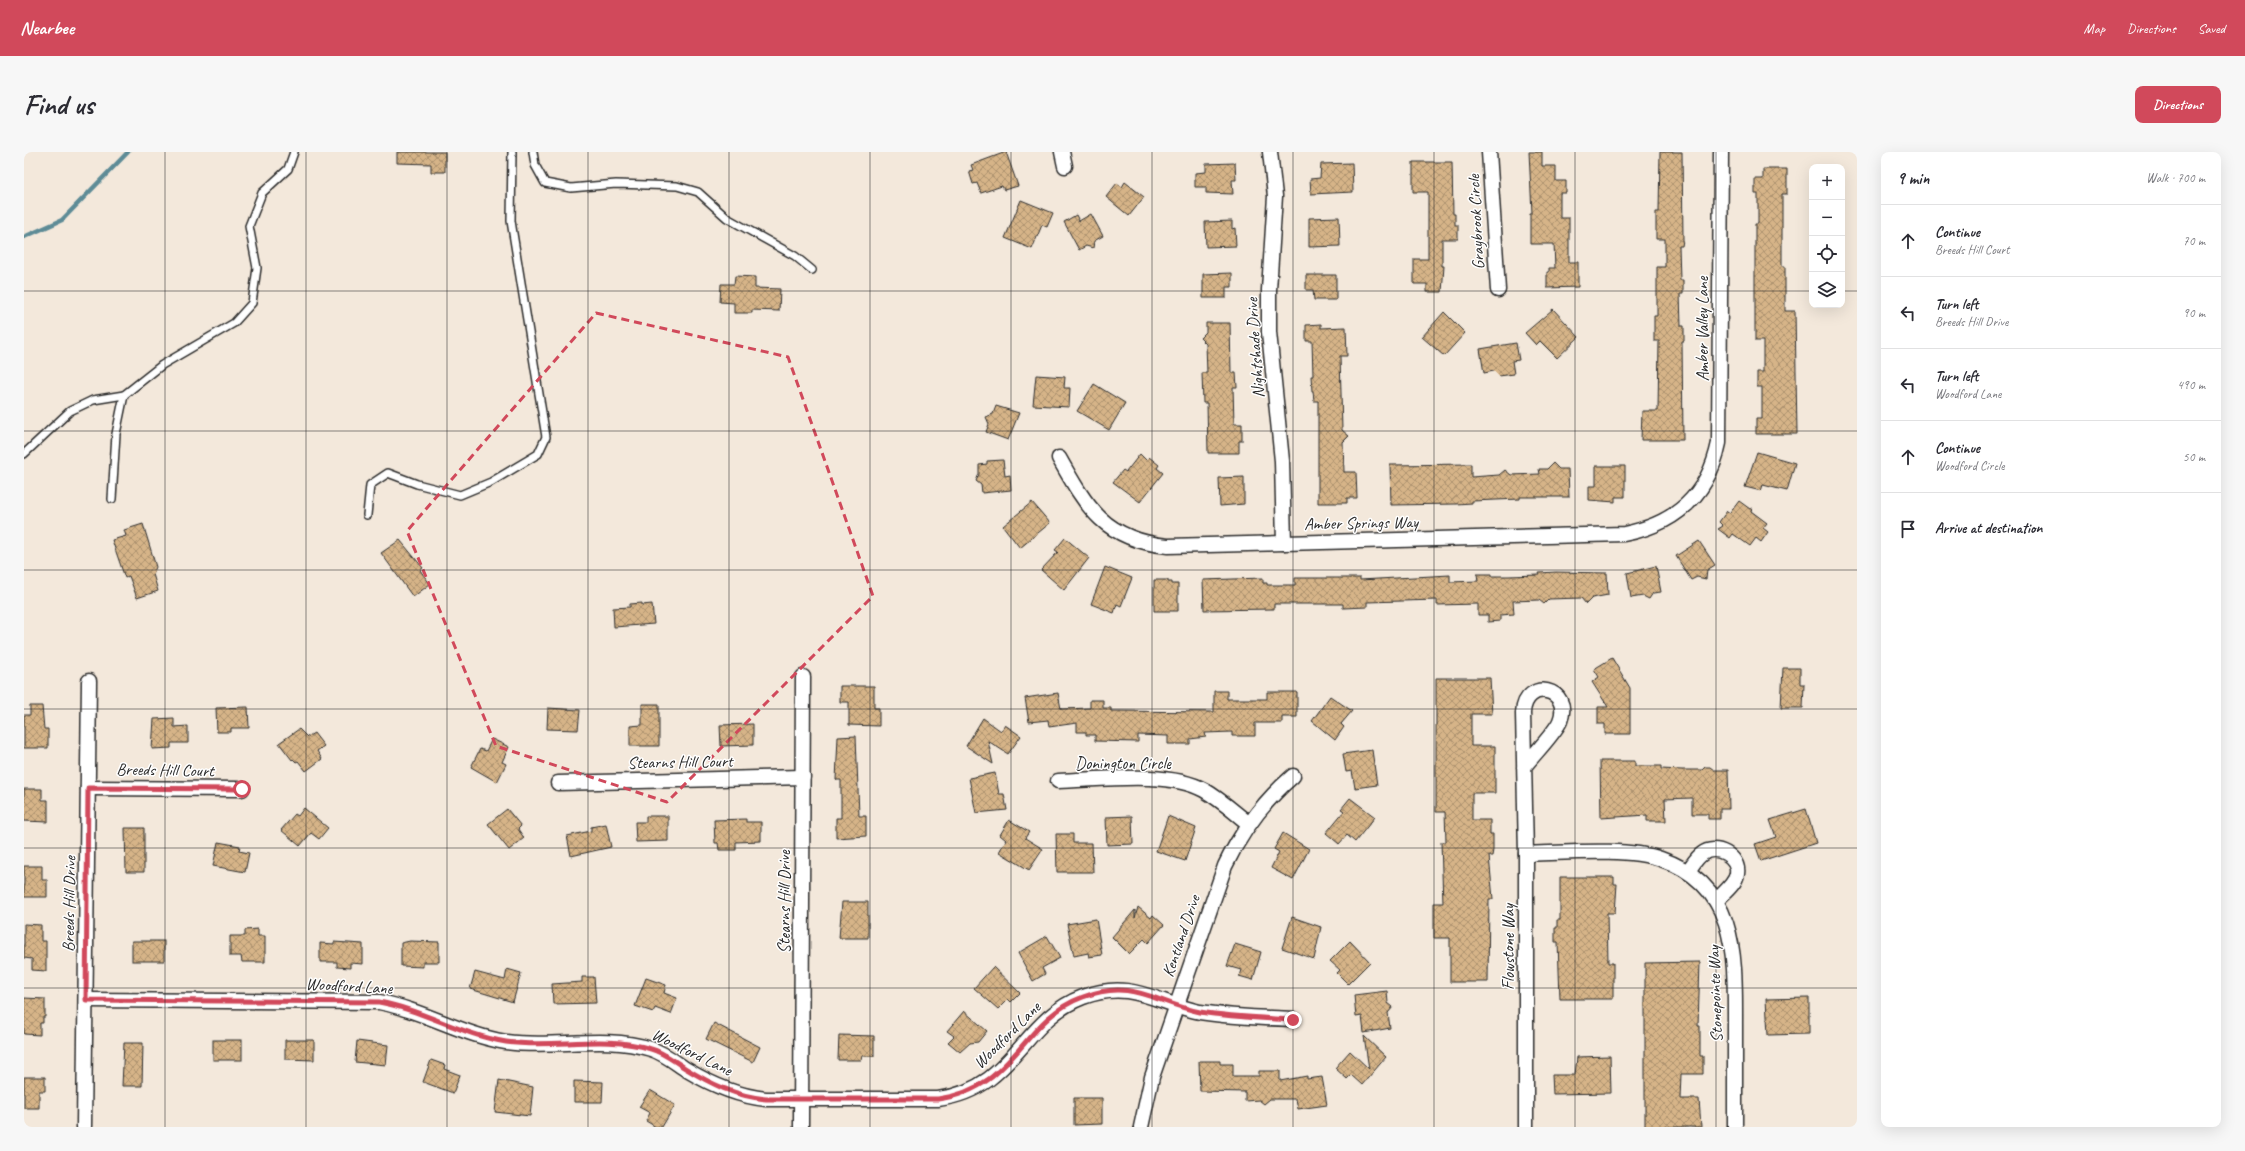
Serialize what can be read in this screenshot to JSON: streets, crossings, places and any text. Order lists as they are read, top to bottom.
{
  "streets": {
    "street": [
      "Graybrook Circle",
      "Amber Valley Lane",
      "Nightshade Drive",
      "Amber Springs Way",
      "Stearns Hill Court",
      "Donington Circle",
      "Breeds Hill Court",
      "Stearns Hill Drive",
      "Breeds Hill Drive",
      "Kentland Drive",
      "Flowstone Way",
      "Woodford Lane",
      "Stonepointe Way"
    ]
  },
  "crossings": [
    ["Amber Valley Lane", "Amber Springs Way"],
    ["Nightshade Drive", "Amber Springs Way"],
    ["Stearns Hill Court", "Stearns Hill Drive"],
    ["Donington Circle", "Kentland Drive"],
    ["Breeds Hill Court", "Breeds Hill Drive"],
    ["Stearns Hill Drive", "Woodford Lane"],
    ["Breeds Hill Drive", "Woodford Lane"],
    ["Kentland Drive", "Woodford Lane"],
    ["Flowstone Way", "Stonepointe Way"]
  ],
  "page": {
    "header": "Nearbee",
    "nav": ["Map", "Directions", "Saved"],
    "buttons": "Directions",
    "title": "Find us",
    "heading": ["9 min", "Walk · 700 m"],
    "map_buttons": ["+", "−"],
    "list": [
      ["Continue", "Breeds Hill Court", "70 m"],
      ["Turn left", "Breeds Hill Drive", "90 m"],
      ["Turn left", "Woodford Lane", "490 m"],
      ["Continue", "Woodford Circle", "50 m"],
      "Arrive at destination"
    ]
  }
}
